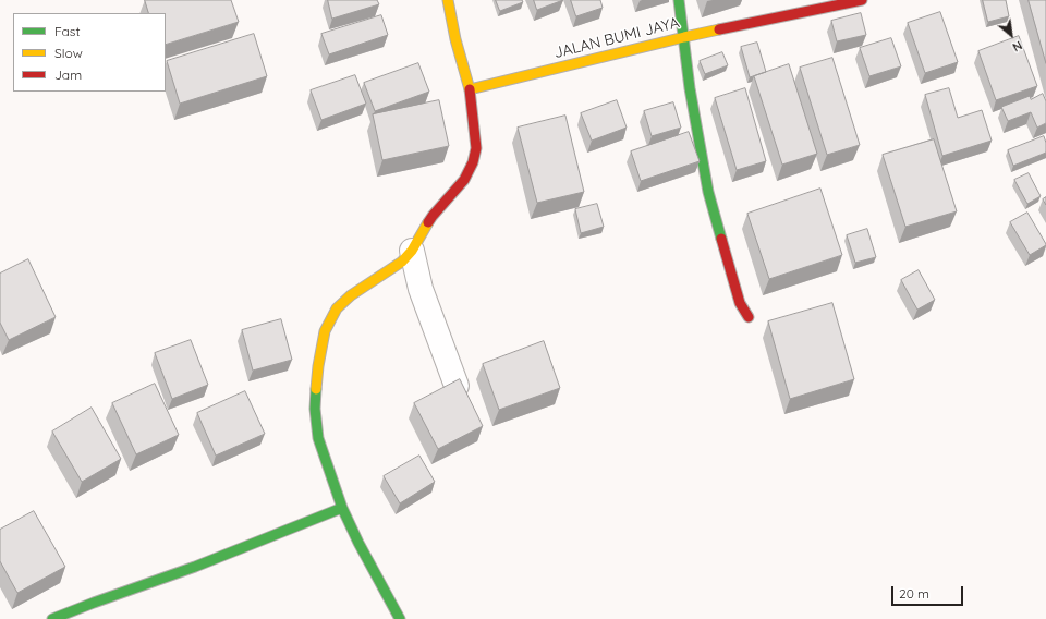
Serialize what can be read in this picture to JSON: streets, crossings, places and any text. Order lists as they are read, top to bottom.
{
  "streets": {
    "street": ["JALAN BUMI JAYA"]
  },
  "legend": ["Fast", "Slow", "Jam"],
  "scale_bar": "20 m",
  "north": "bottom right"
}
